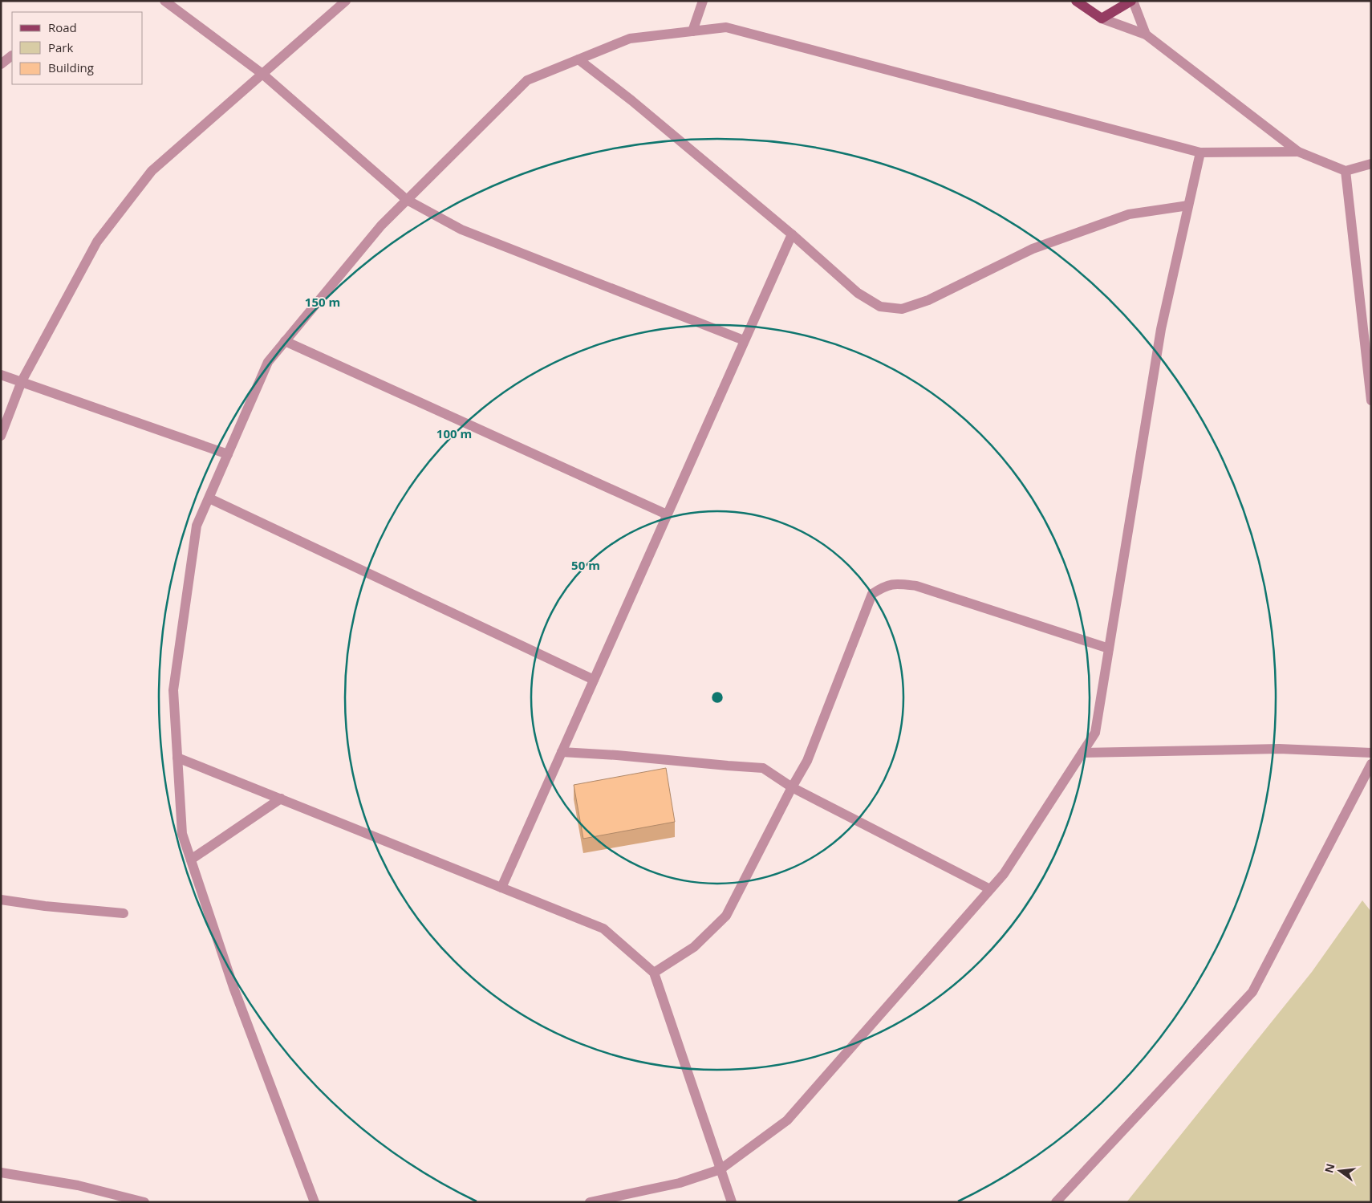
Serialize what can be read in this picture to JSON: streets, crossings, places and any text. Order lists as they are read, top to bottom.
{
  "legend": ["Road", "Park", "Building"],
  "north": "left",
  "rings": ["150 m", "100 m", "50 m"]
}
